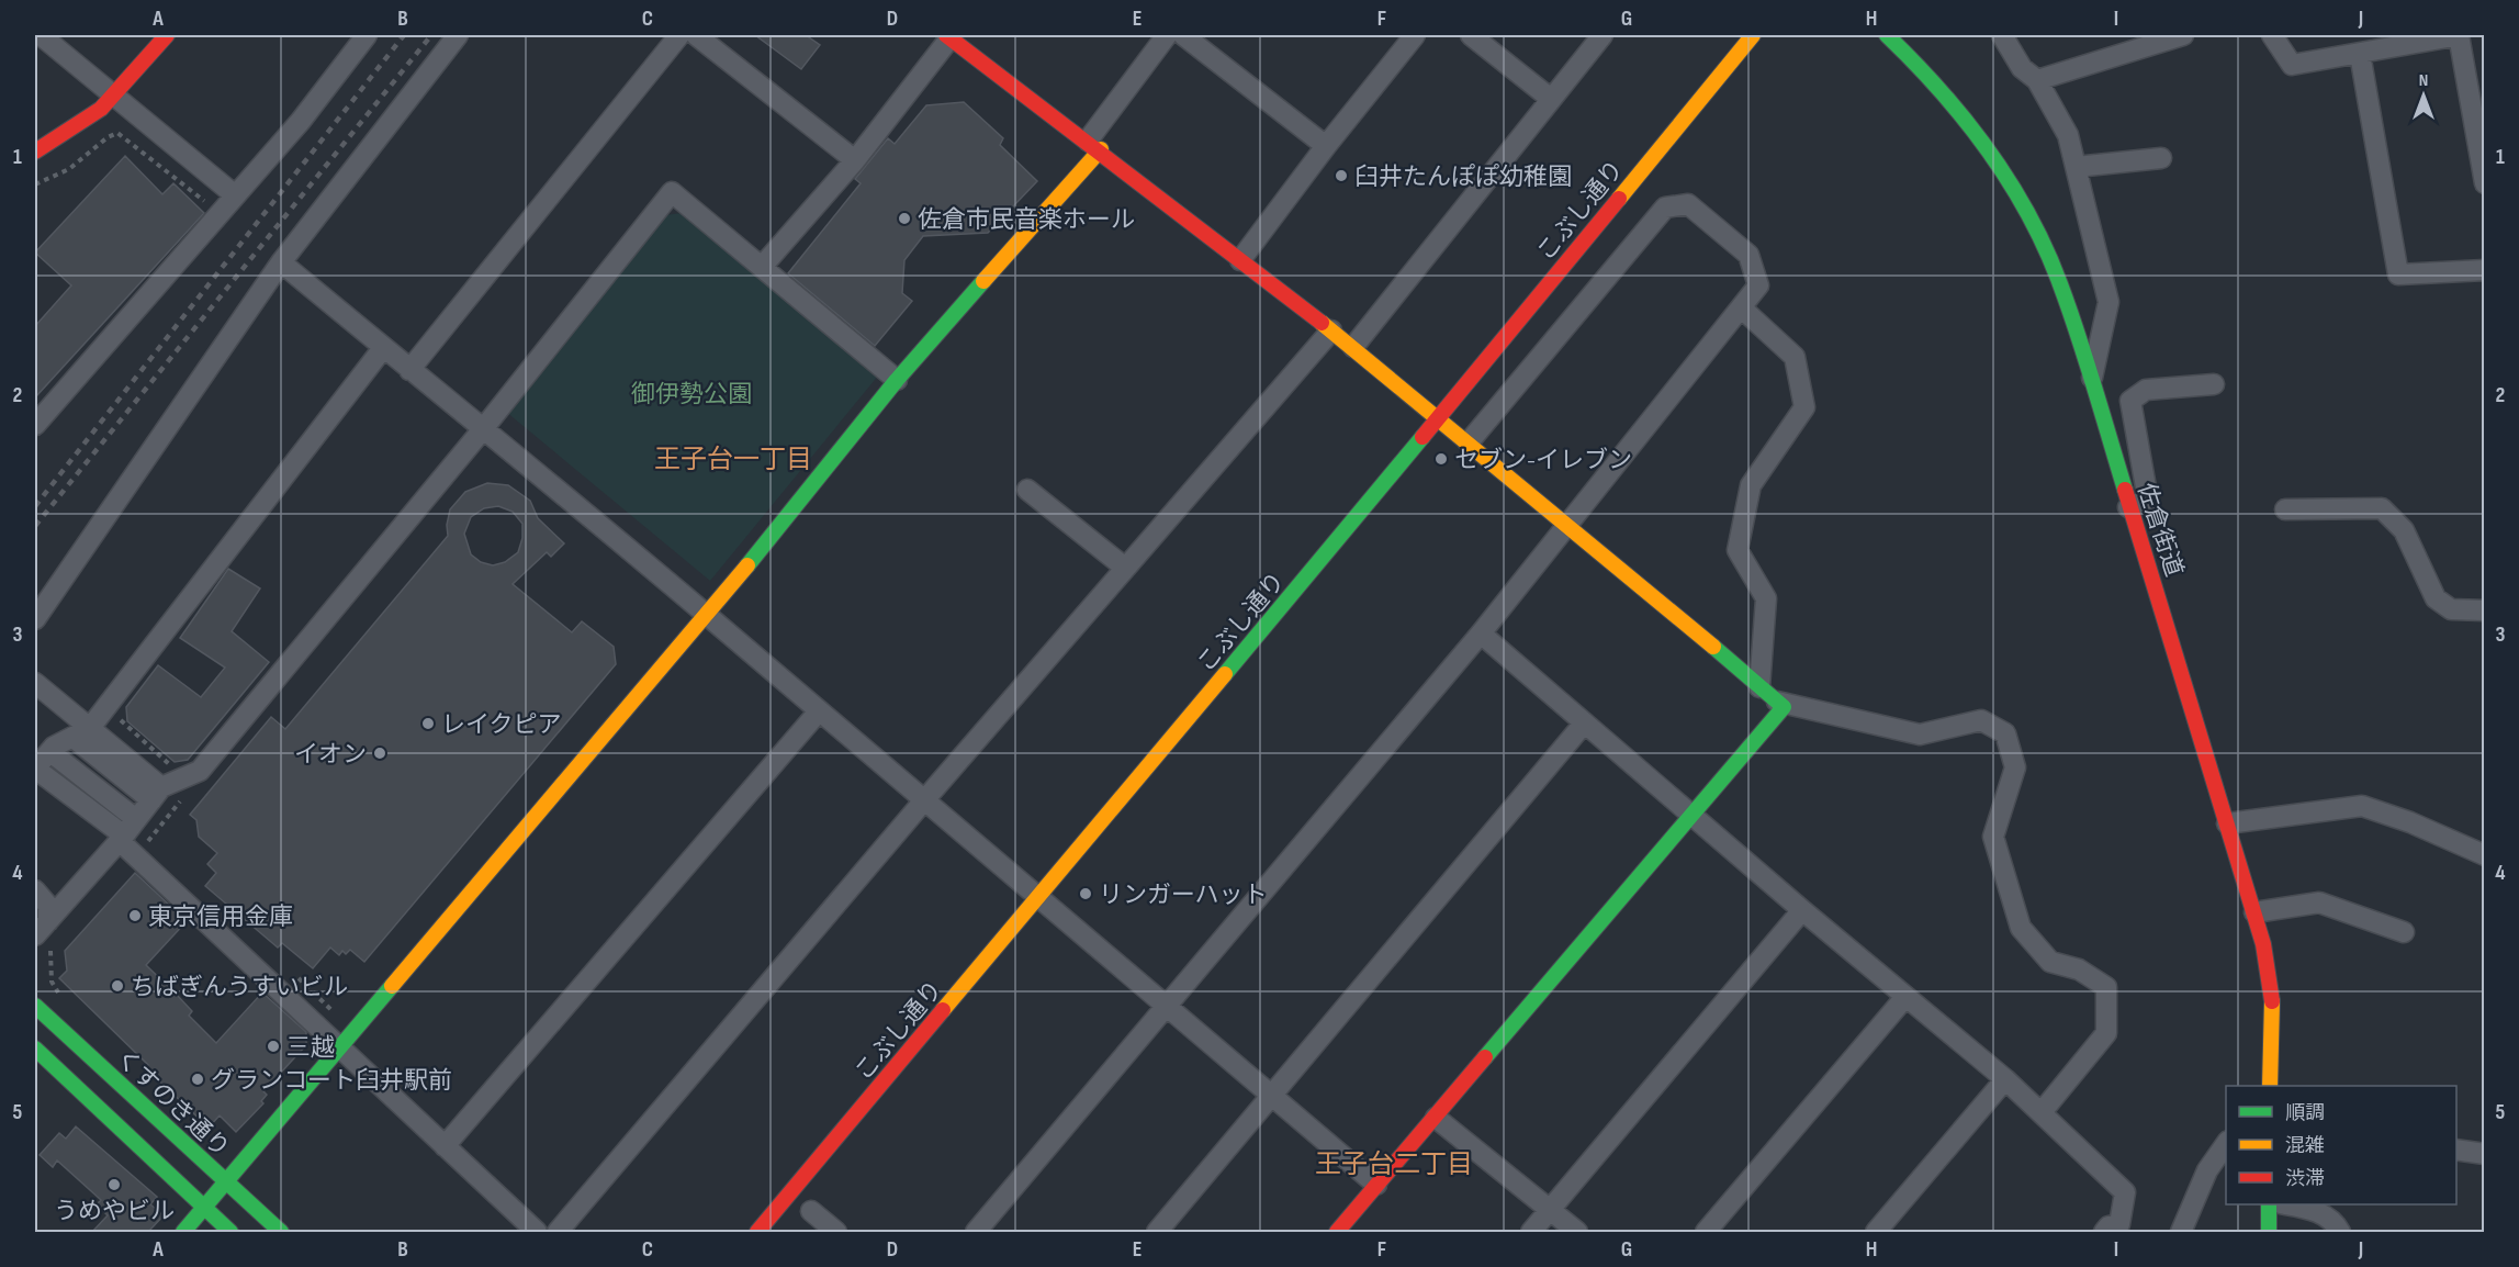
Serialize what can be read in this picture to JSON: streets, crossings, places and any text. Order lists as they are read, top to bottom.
{
  "streets": {
    "street": ["こぶし通り", "佐倉街道", "くすのき通り"]
  },
  "districts": ["王子台一丁目", "王子台二丁目"],
  "parks": ["御伊勢公園"],
  "places": [
    "臼井たんぽぽ幼稚園",
    "佐倉市民音楽ホール",
    "セブン-イレブン",
    "レイクピア",
    "イオン",
    "リンガーハット",
    "東京信用金庫",
    "ちばぎんうすいビル",
    "三越",
    "グランコート臼井駅前",
    "うめやビル"
  ],
  "legend": ["順調", "混雑", "渋滞"],
  "north": "top",
  "grid": {
    "columns": [
      "A",
      "B",
      "C",
      "D",
      "E",
      "F",
      "G",
      "H",
      "I",
      "J"
    ],
    "rows": [
      "1",
      "2",
      "3",
      "4",
      "5"
    ]
  }
}
